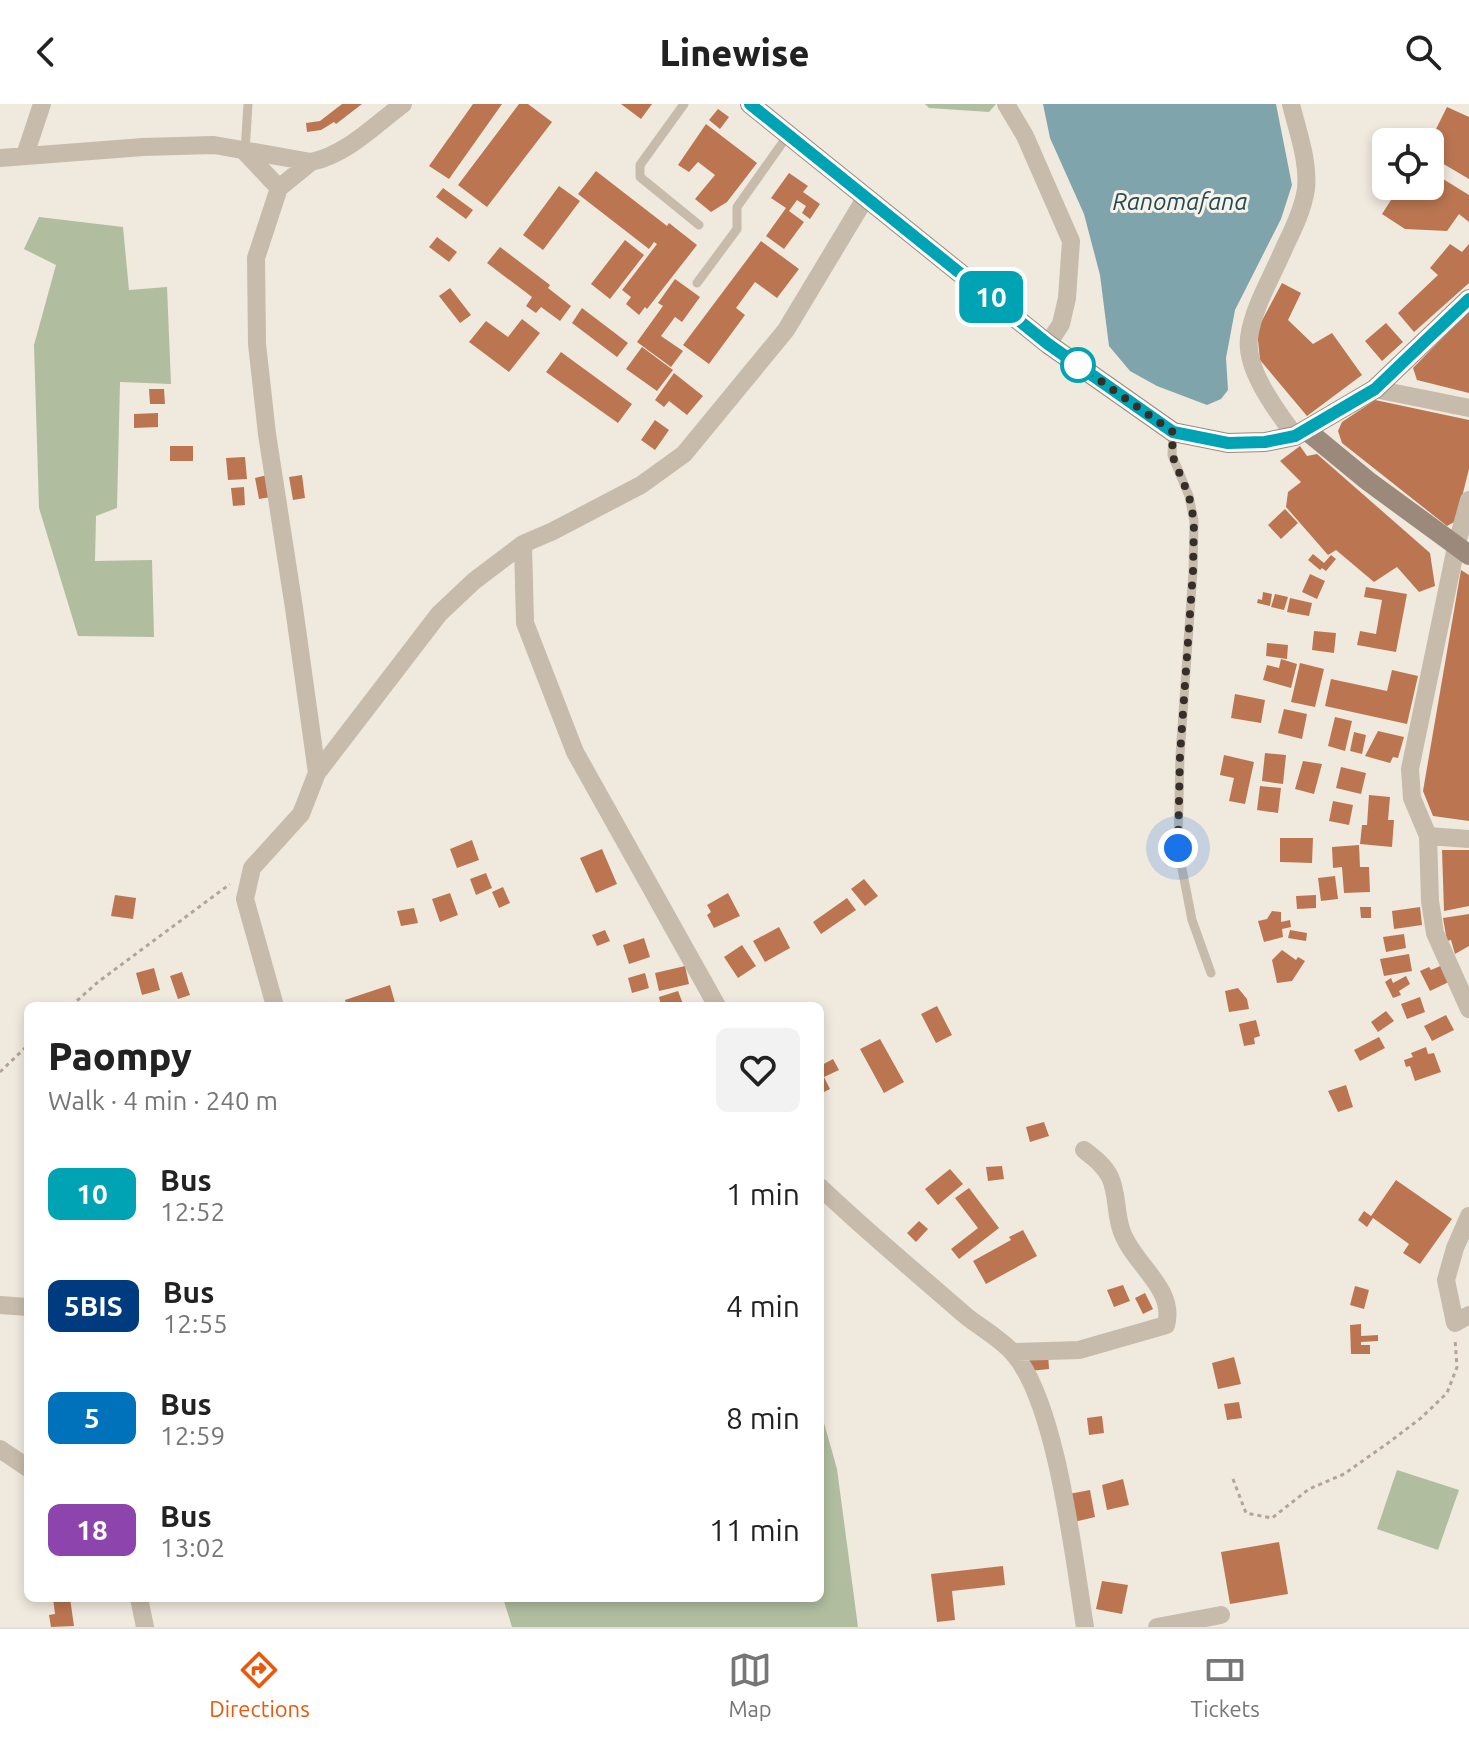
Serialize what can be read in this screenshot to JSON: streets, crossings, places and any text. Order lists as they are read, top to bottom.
{
  "water": ["Ranomafana"],
  "lines": ["bus line 10"],
  "page": {
    "header": "Linewise",
    "on_map": "10",
    "heading": ["Paompy", "Walk · 4 min · 240 m"],
    "list": [
      {
        "mark": "10",
        "name": "Bus",
        "note": "12:52",
        "value": "1 min"
      },
      {
        "mark": "5BIS",
        "name": "Bus",
        "note": "12:55",
        "value": "4 min"
      },
      {
        "mark": "5",
        "name": "Bus",
        "note": "12:59",
        "value": "8 min"
      },
      {
        "mark": "18",
        "name": "Bus",
        "note": "13:02",
        "value": "11 min"
      }
    ],
    "tabs": ["Directions", "Map", "Tickets"]
  }
}
